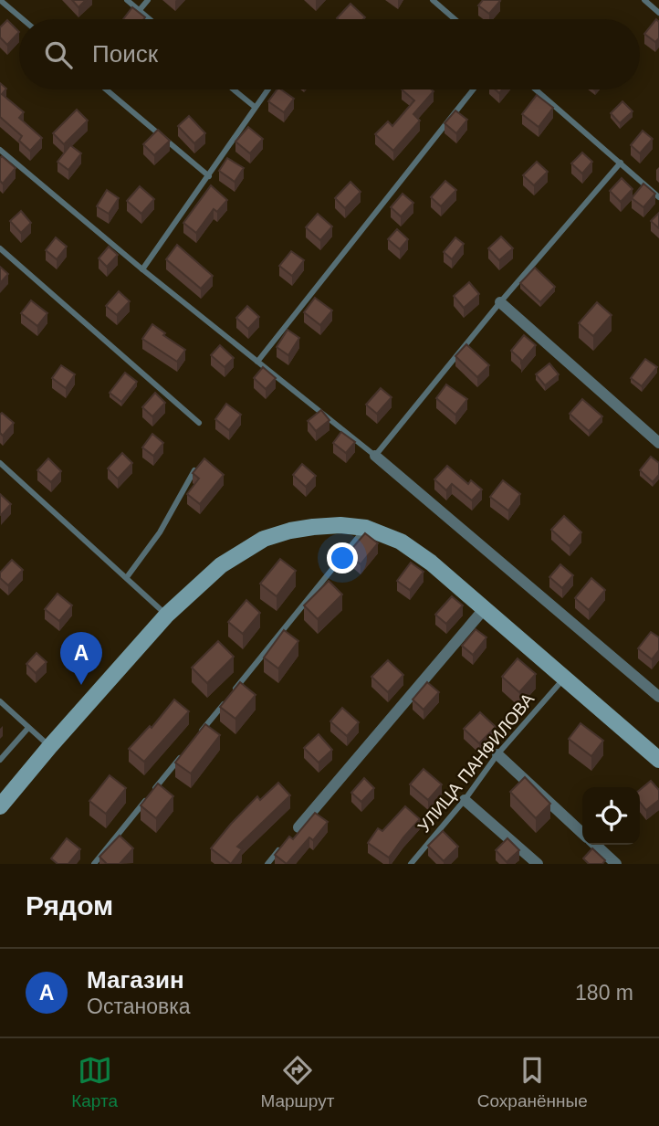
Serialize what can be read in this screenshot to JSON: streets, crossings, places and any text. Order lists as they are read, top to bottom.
{
  "streets": {
    "lane": ["УЛИЦА ПАНФИЛОВА"]
  },
  "page": {
    "search": "Поиск",
    "pins": "A",
    "heading": "Рядом",
    "list": [
      {
        "mark": "A",
        "name": "Магазин",
        "note": "Остановка",
        "value": "180 m"
      }
    ],
    "nav": ["Карта", "Маршрут", "Сохранённые"]
  }
}
